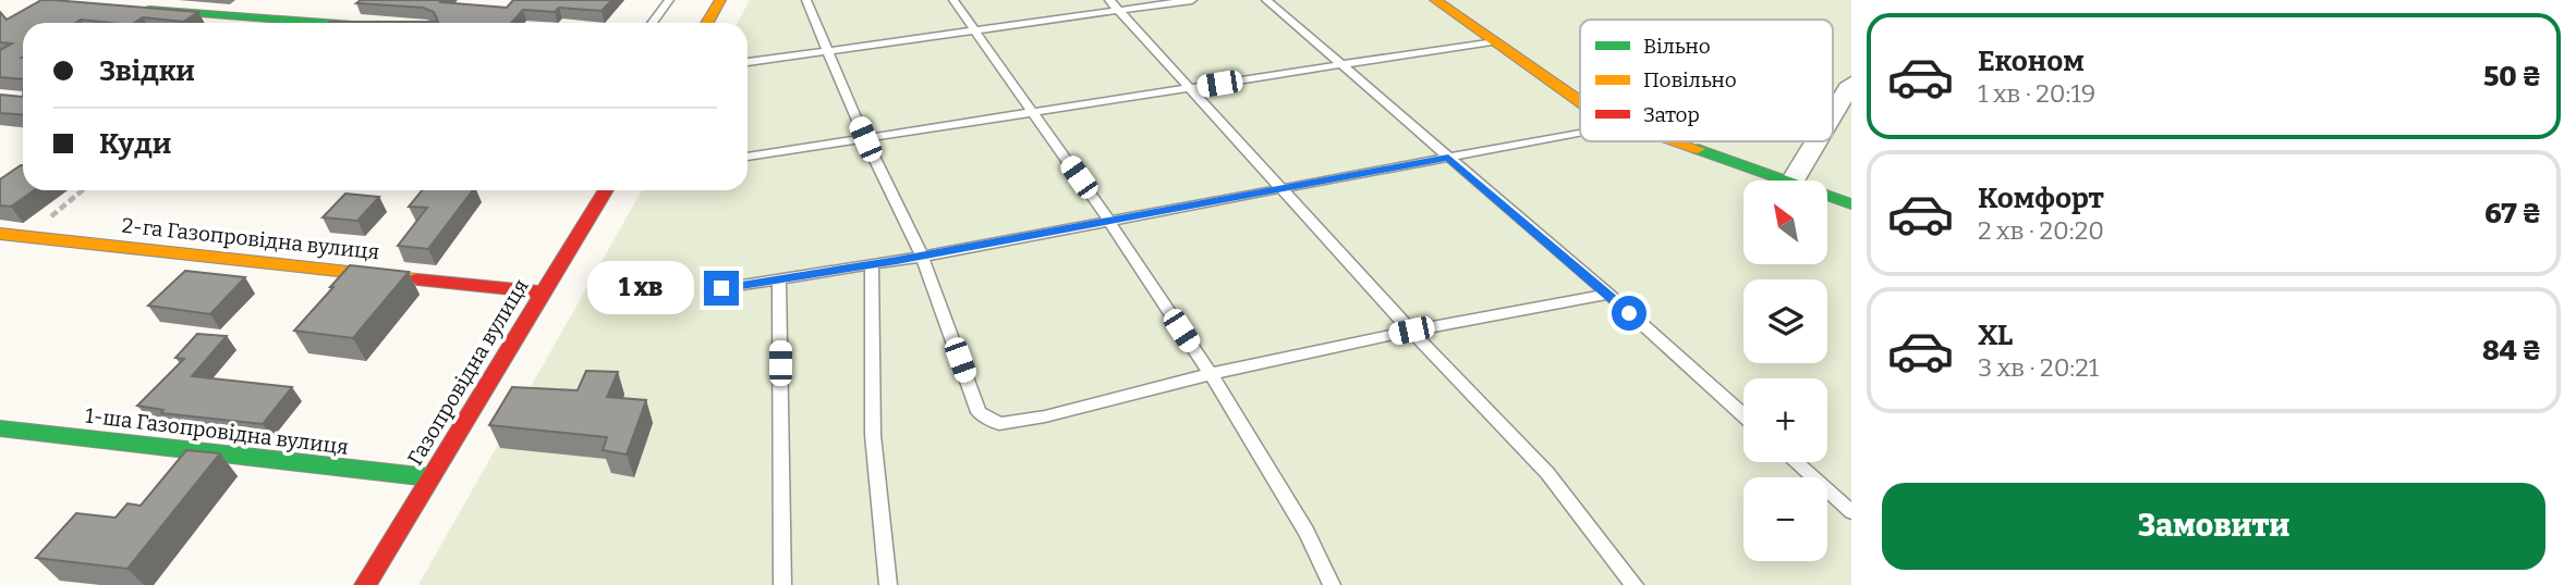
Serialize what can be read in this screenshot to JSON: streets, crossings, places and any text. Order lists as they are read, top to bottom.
{
  "streets": {
    "street": ["2-га Газопровідна вулиця", "Газопровідна вулиця", "1-ша Газопровідна вулиця"]
  },
  "crossings": [
    ["2-га Газопровідна вулиця", "Газопровідна вулиця"],
    ["Газопровідна вулиця", "1-ша Газопровідна вулиця"]
  ],
  "legend": ["Вільно", "Повільно", "Затор"],
  "north": "top left",
  "page": {
    "list": [
      {
        "name": "Економ",
        "note": "1 хв · 20:19",
        "value": "50 ₴"
      },
      {
        "name": "Комфорт",
        "note": "2 хв · 20:20",
        "value": "67 ₴"
      },
      {
        "name": "XL",
        "note": "3 хв · 20:21",
        "value": "84 ₴"
      }
    ],
    "banner": ["Звідки", "Куди"],
    "map_buttons": ["+", "−"],
    "bubble": "1 хв",
    "buttons": "Замовити"
  }
}
